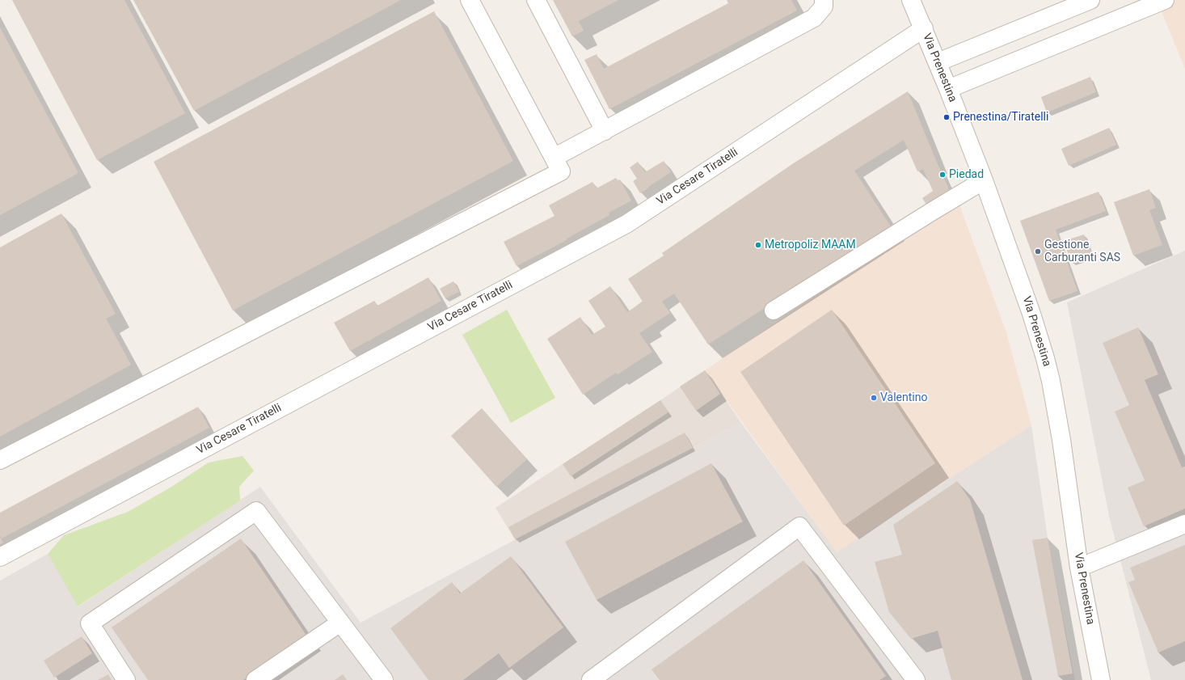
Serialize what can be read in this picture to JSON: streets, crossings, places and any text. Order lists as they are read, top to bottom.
{
  "streets": {
    "street": ["Via Prenestina", "Via Cesare Tiratelli"]
  },
  "crossings": [
    ["Via Prenestina", "Via Cesare Tiratelli"]
  ],
  "places": [
    "Prenestina/Tiratelli",
    "Piedad",
    "Metropoliz MAAM",
    "Gestione Carburanti SAS",
    "Valentino"
  ]
}
